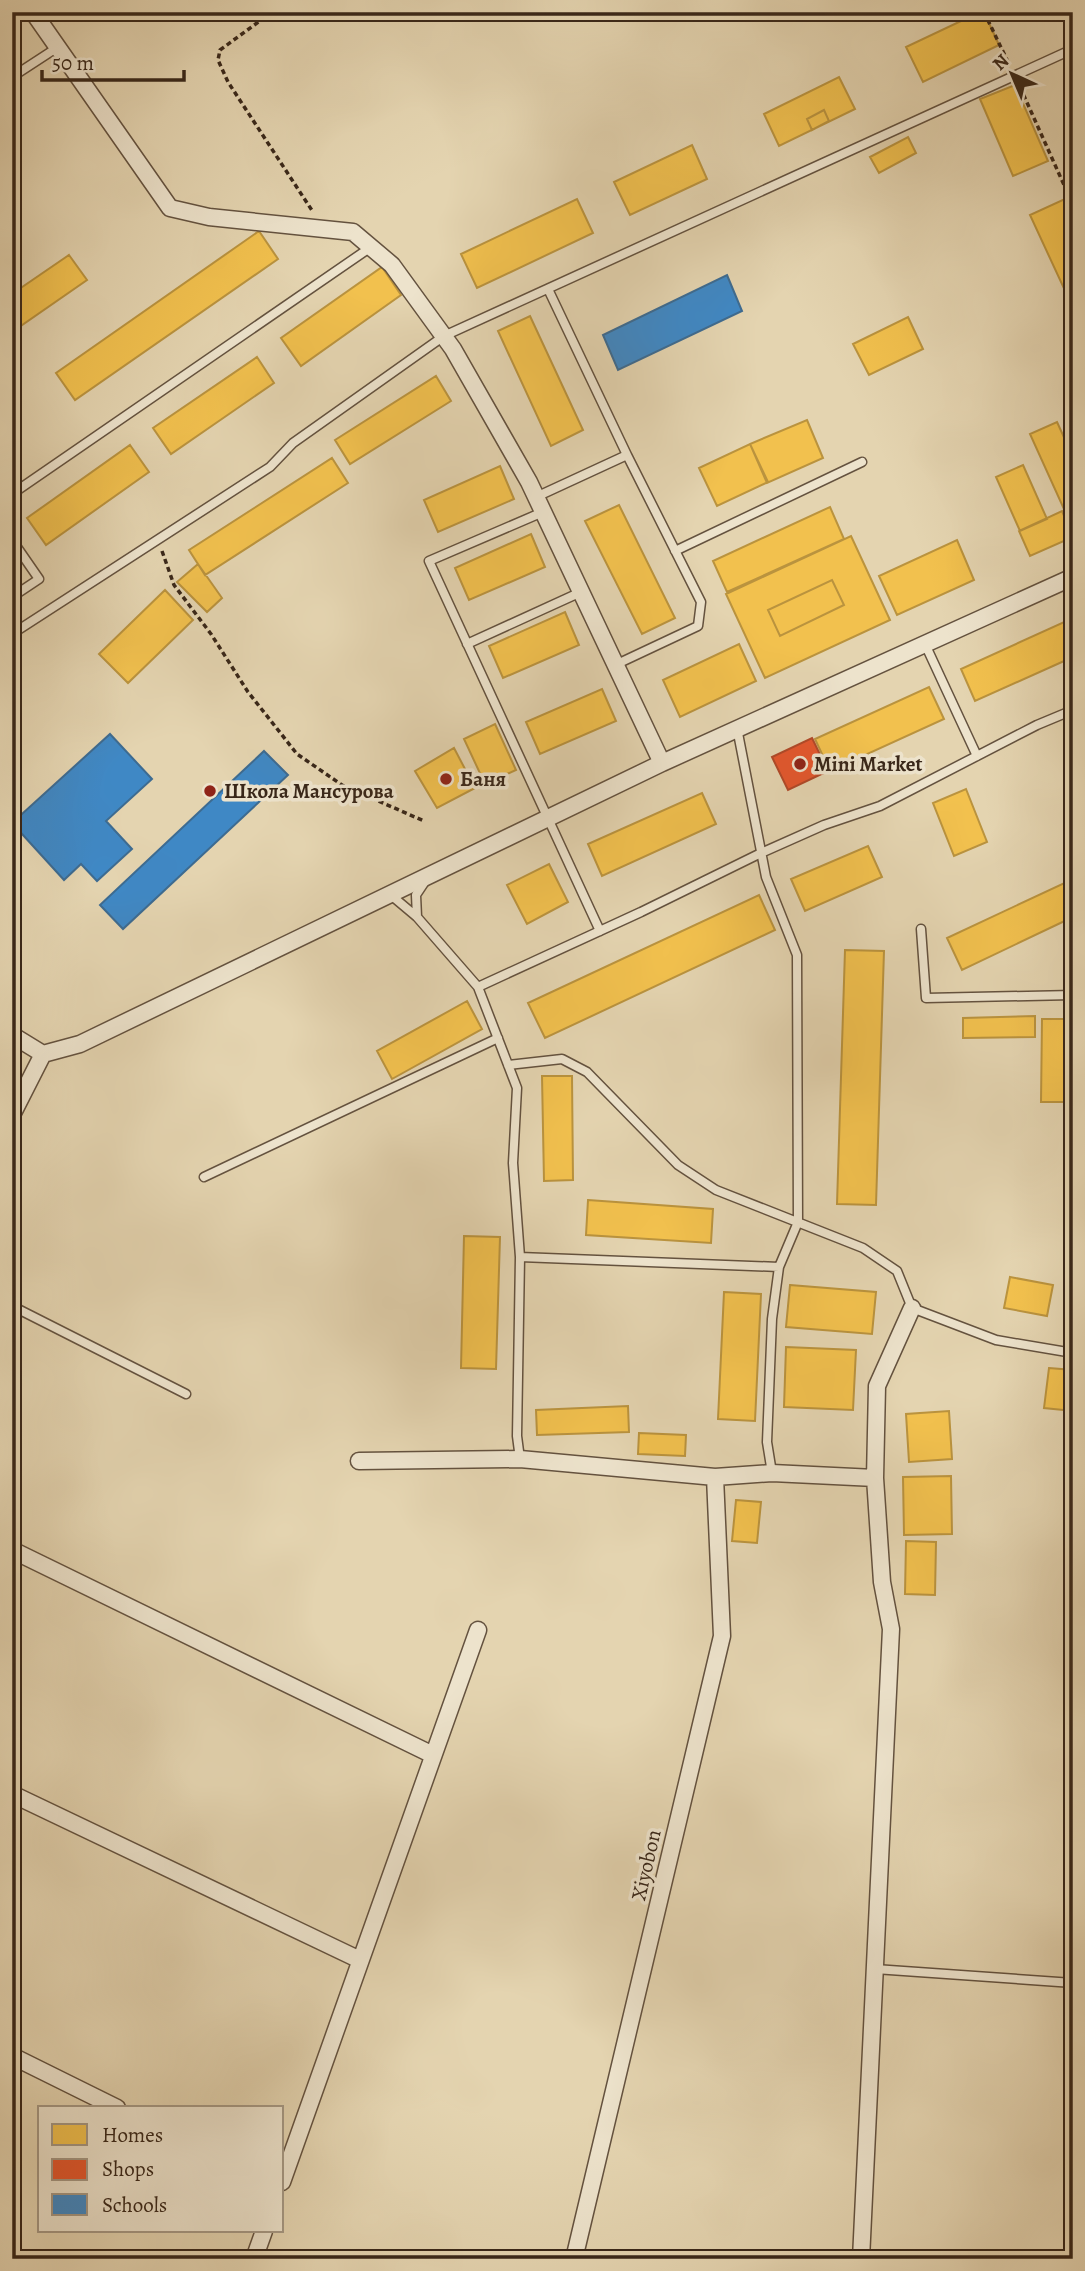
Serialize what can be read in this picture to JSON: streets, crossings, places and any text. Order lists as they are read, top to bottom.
{
  "streets": {
    "street": ["Xiyobon"]
  },
  "places": ["Mini Market", "Баня", "Школа Мансурова"],
  "legend": ["Homes", "Shops", "Schools"],
  "scale_bar": "50 m",
  "north": "top left"
}
